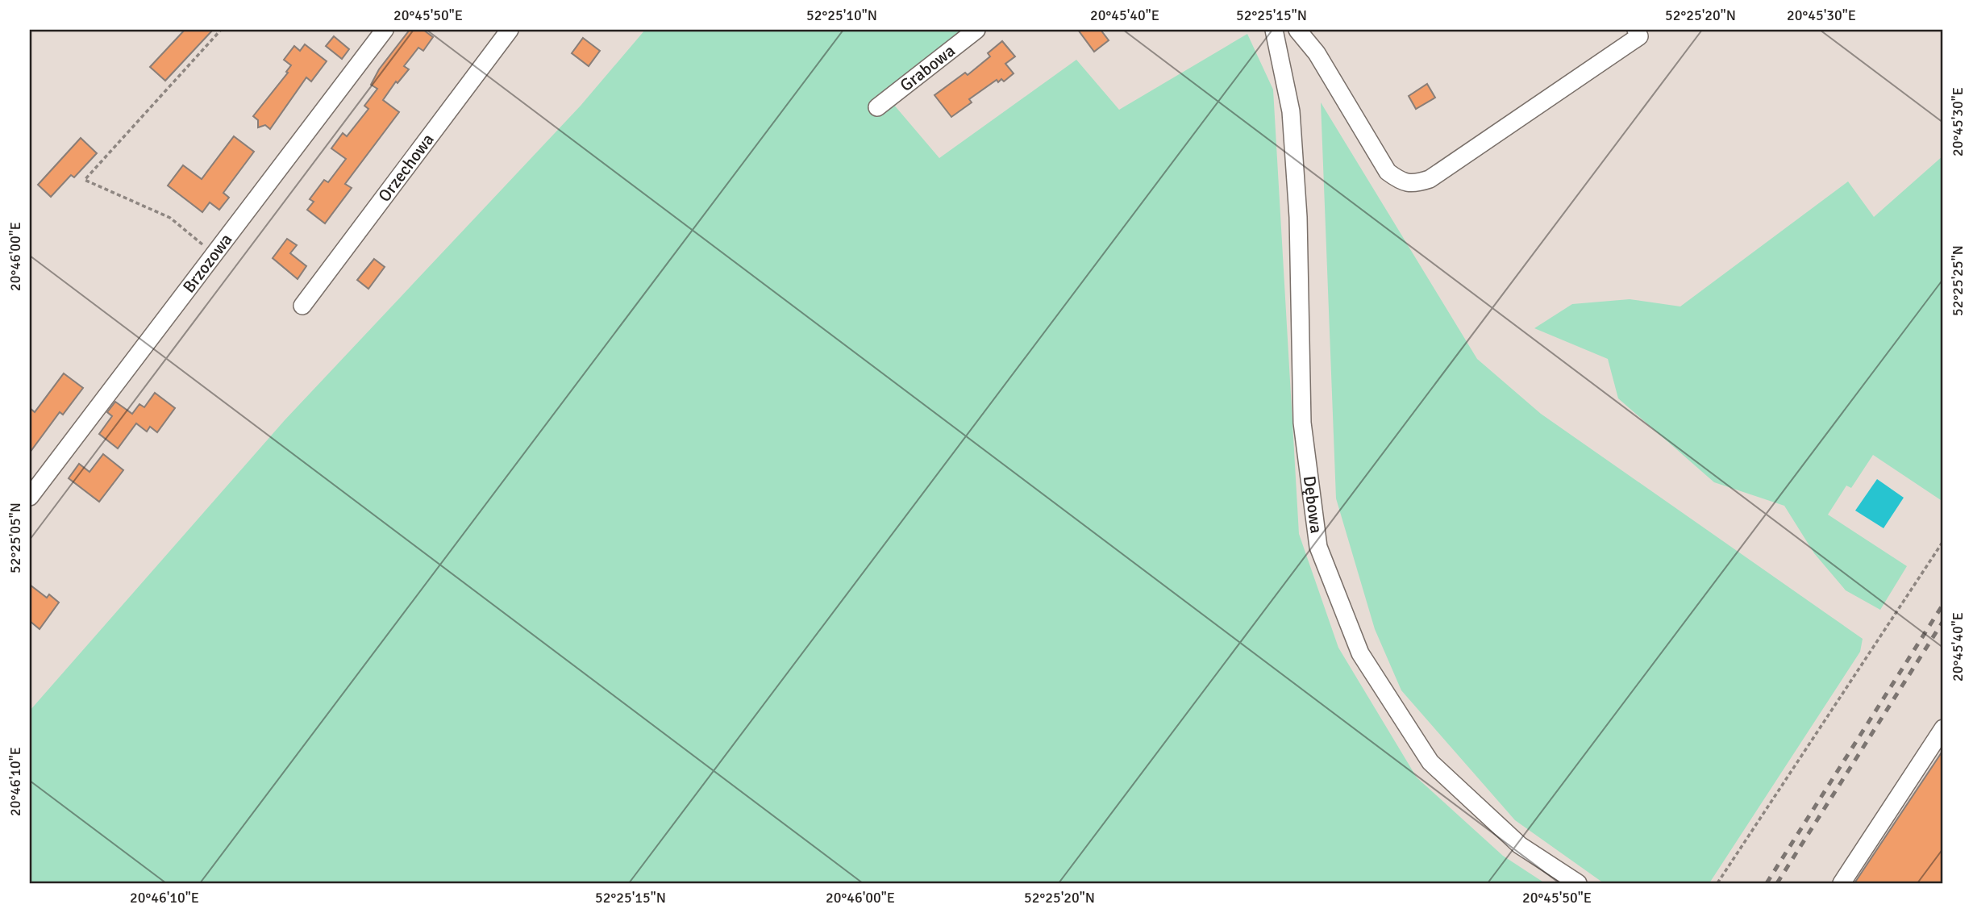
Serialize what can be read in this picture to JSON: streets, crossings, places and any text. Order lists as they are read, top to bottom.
{
  "streets": {
    "street": [
      "Grabowa",
      "Orzechowa",
      "Brzozowa",
      "Dębowa"
    ]
  },
  "coordinates": [
    "20°45'50\"E",
    "52°25'10\"N",
    "20°45'40\"E",
    "52°25'15\"N",
    "52°25'20\"N",
    "20°45'30\"E",
    "20°46'00\"E",
    "52°25'25\"N",
    "52°25'05\"N",
    "20°46'10\"E"
  ]
}
